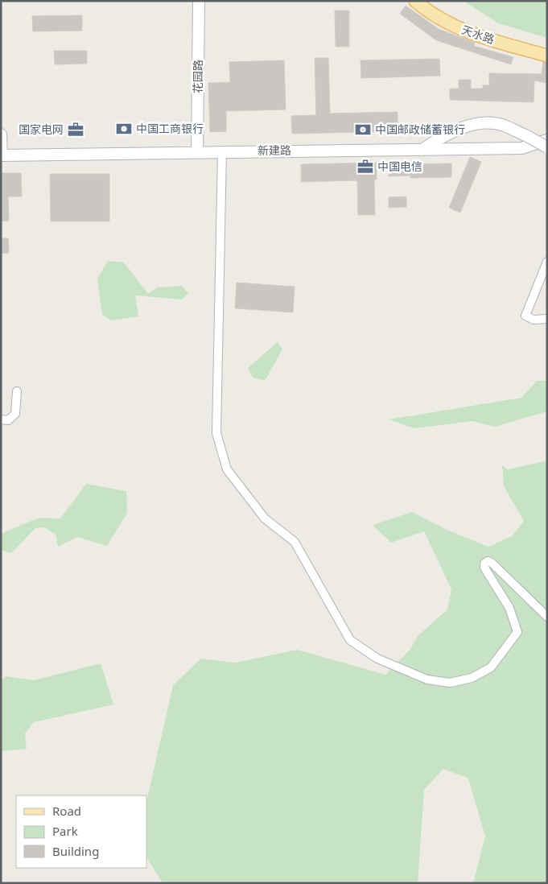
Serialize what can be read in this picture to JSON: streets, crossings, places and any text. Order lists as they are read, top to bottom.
{
  "streets": {
    "main road": ["天水路", "花园路", "新建路"]
  },
  "crossings": [
    ["花园路", "新建路"]
  ],
  "places": {
    "bank": ["中国工商银行", "中国邮政储蓄银行"],
    "office": ["国家电网", "中国电信"]
  },
  "legend": ["Road", "Park", "Building"]
}
